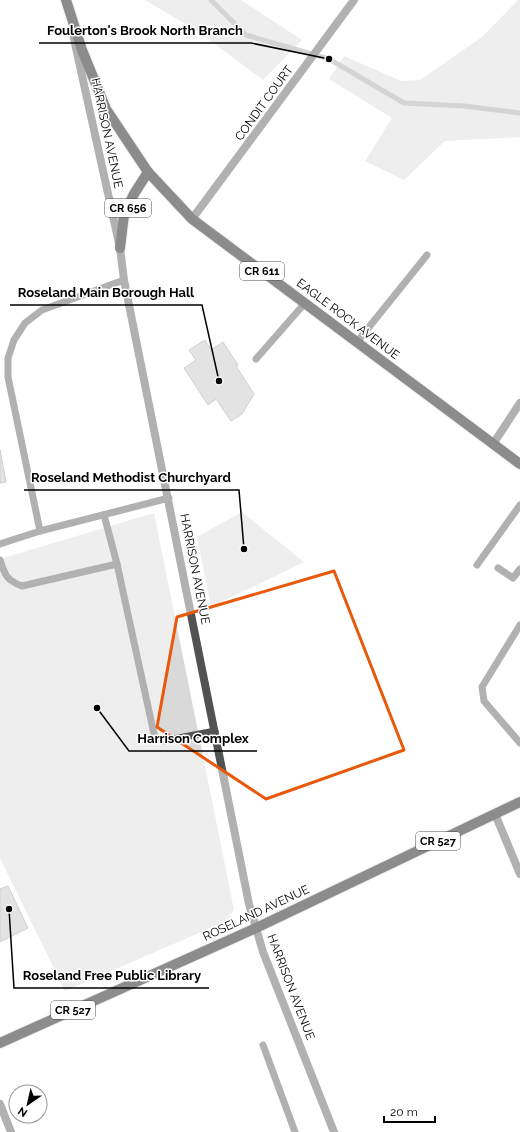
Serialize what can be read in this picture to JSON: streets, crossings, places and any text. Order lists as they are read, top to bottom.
{
  "streets": {
    "main road": [
      "CR 656",
      "CR 611",
      "EAGLE ROCK AVENUE",
      "CR 527",
      "ROSELAND AVENUE"
    ],
    "street": ["CONDIT COURT", "HARRISON AVENUE"]
  },
  "crossings": [
    ["CONDIT COURT", "EAGLE ROCK AVENUE"],
    ["HARRISON AVENUE", "CR 656"],
    ["HARRISON AVENUE", "EAGLE ROCK AVENUE"],
    ["HARRISON AVENUE", "ROSELAND AVENUE"],
    ["CR 656", "EAGLE ROCK AVENUE"]
  ],
  "places": [
    "Foulerton's Brook North Branch",
    "Roseland Main Borough Hall",
    "Roseland Methodist Churchyard",
    "Harrison Complex",
    "Roseland Free Public Library"
  ],
  "scale_bar": "20 m",
  "north": "bottom left"
}
